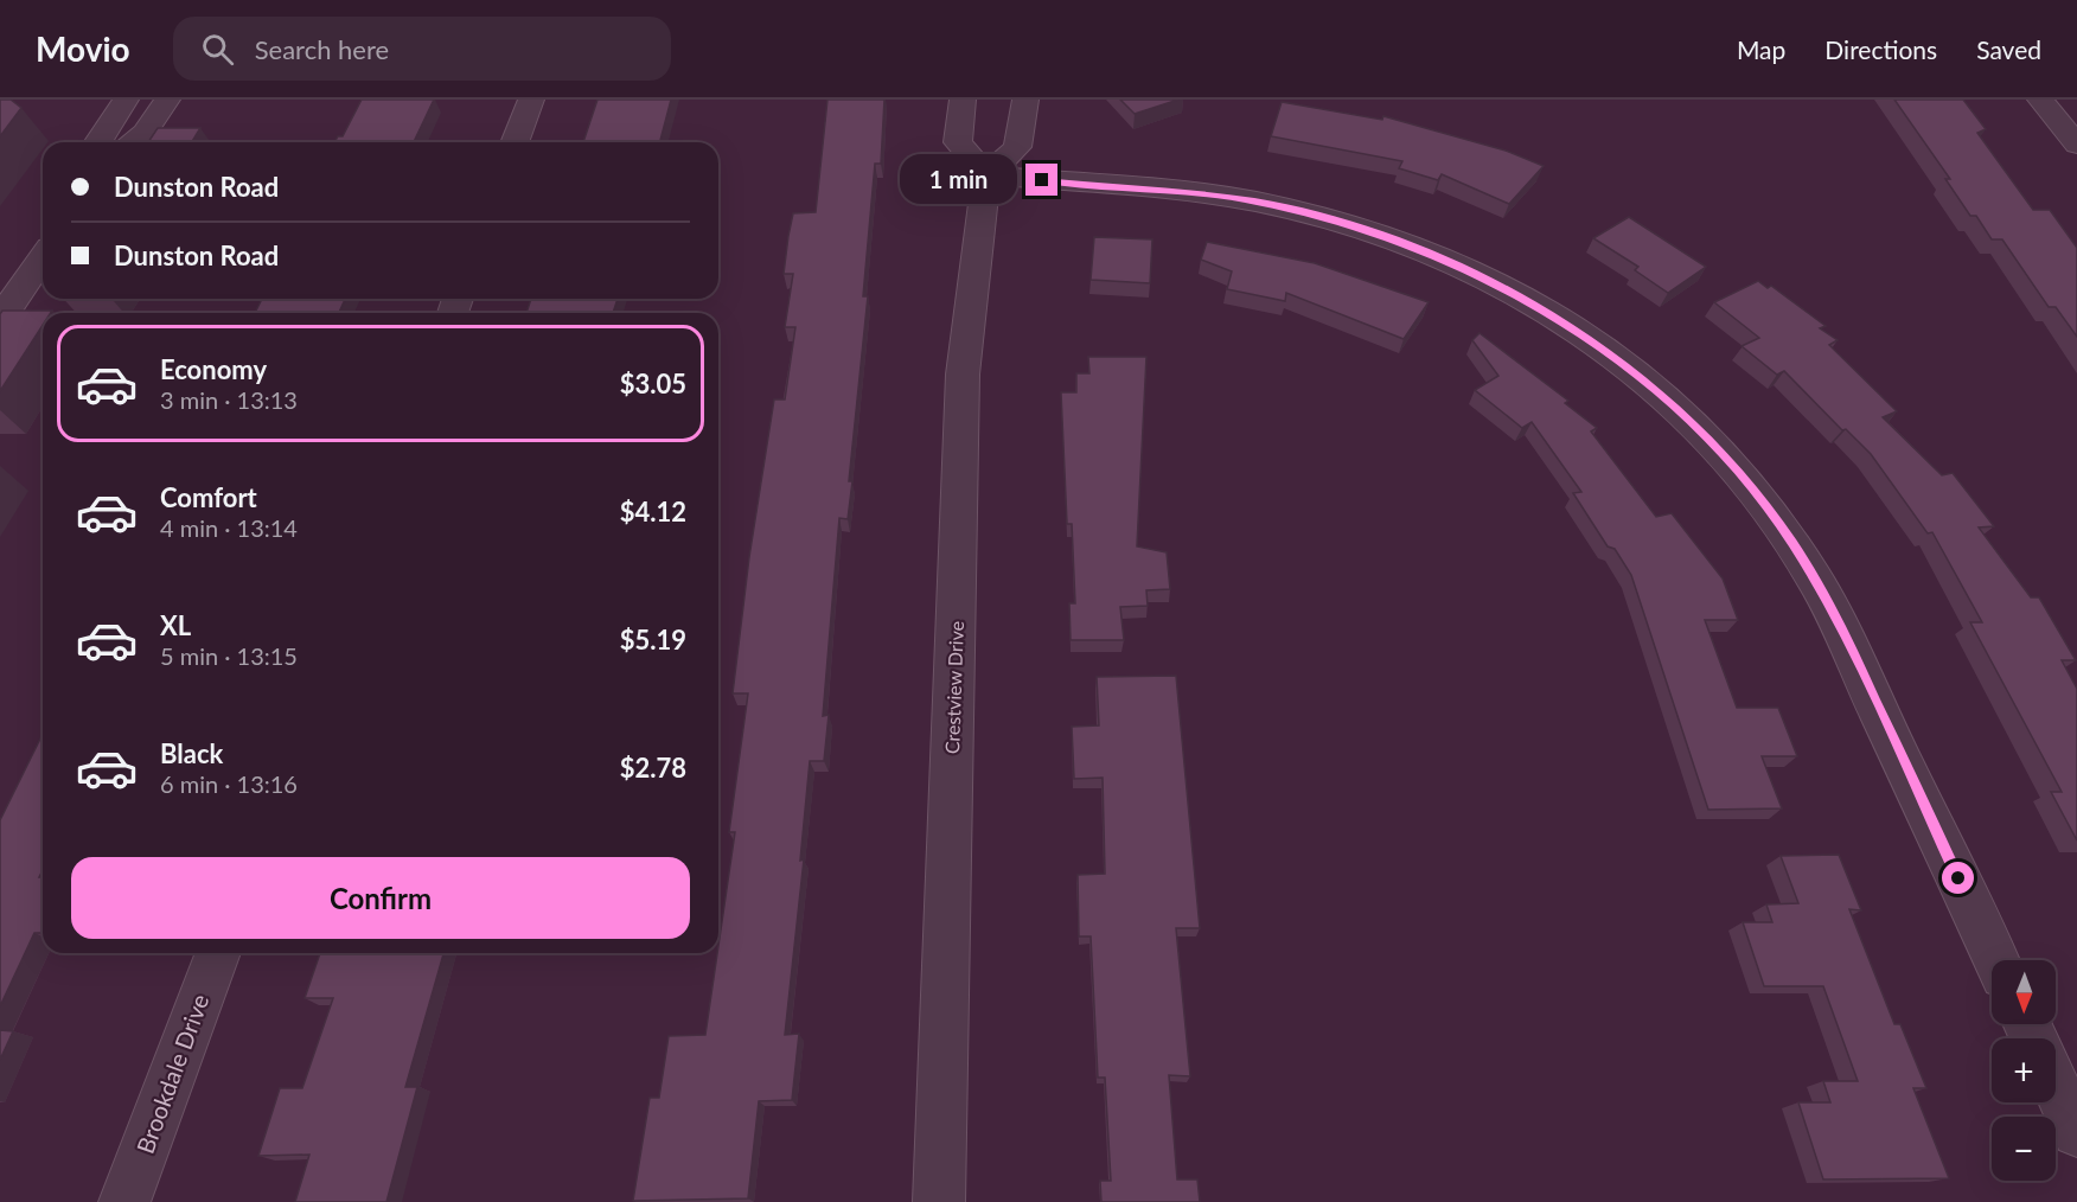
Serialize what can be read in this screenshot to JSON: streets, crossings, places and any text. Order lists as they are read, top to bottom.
{
  "streets": {
    "street": ["Crestview Drive", "Brookdale Drive"]
  },
  "north": "bottom",
  "page": {
    "header": "Movio",
    "search": "Search here",
    "nav": ["Map", "Directions", "Saved"],
    "banner": ["Dunston Road", "Dunston Road"],
    "bubble": "1 min",
    "list": [
      {
        "name": "Economy",
        "note": "3 min · 13:13",
        "value": "$3.05"
      },
      {
        "name": "Comfort",
        "note": "4 min · 13:14",
        "value": "$4.12"
      },
      {
        "name": "XL",
        "note": "5 min · 13:15",
        "value": "$5.19"
      },
      {
        "name": "Black",
        "note": "6 min · 13:16",
        "value": "$2.78"
      }
    ],
    "buttons": "Confirm",
    "map_buttons": ["+", "−"]
  }
}
